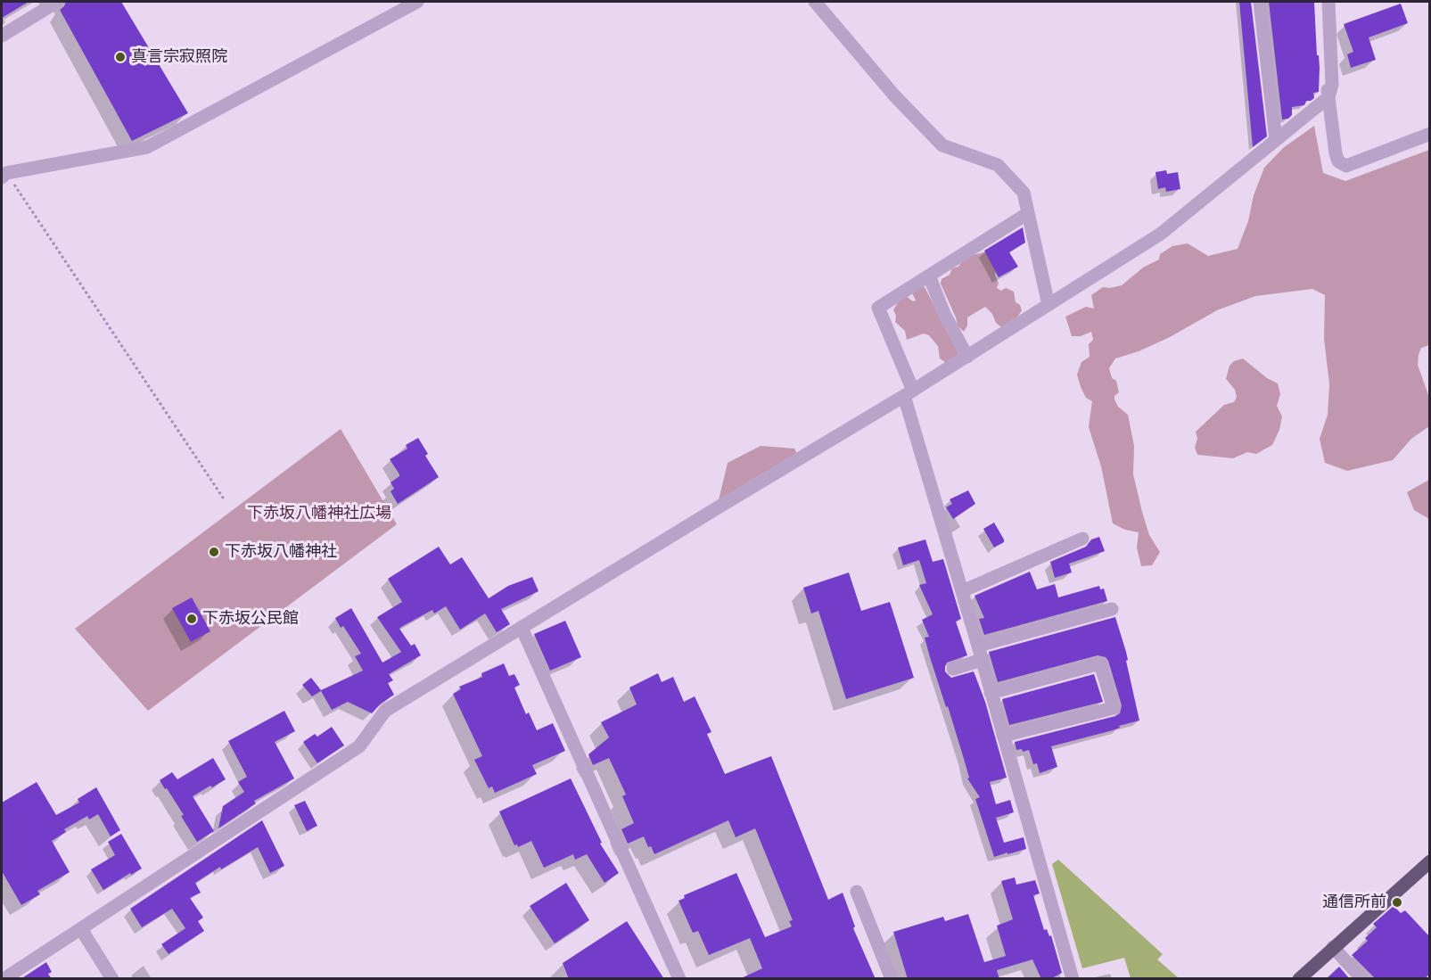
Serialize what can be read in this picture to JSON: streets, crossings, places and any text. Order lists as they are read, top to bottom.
{
  "parks": ["下赤坂八幡神社広場"],
  "places": [
    "真言宗寂照院",
    "下赤坂八幡神社",
    "下赤坂公民館",
    "通信所前"
  ]
}
